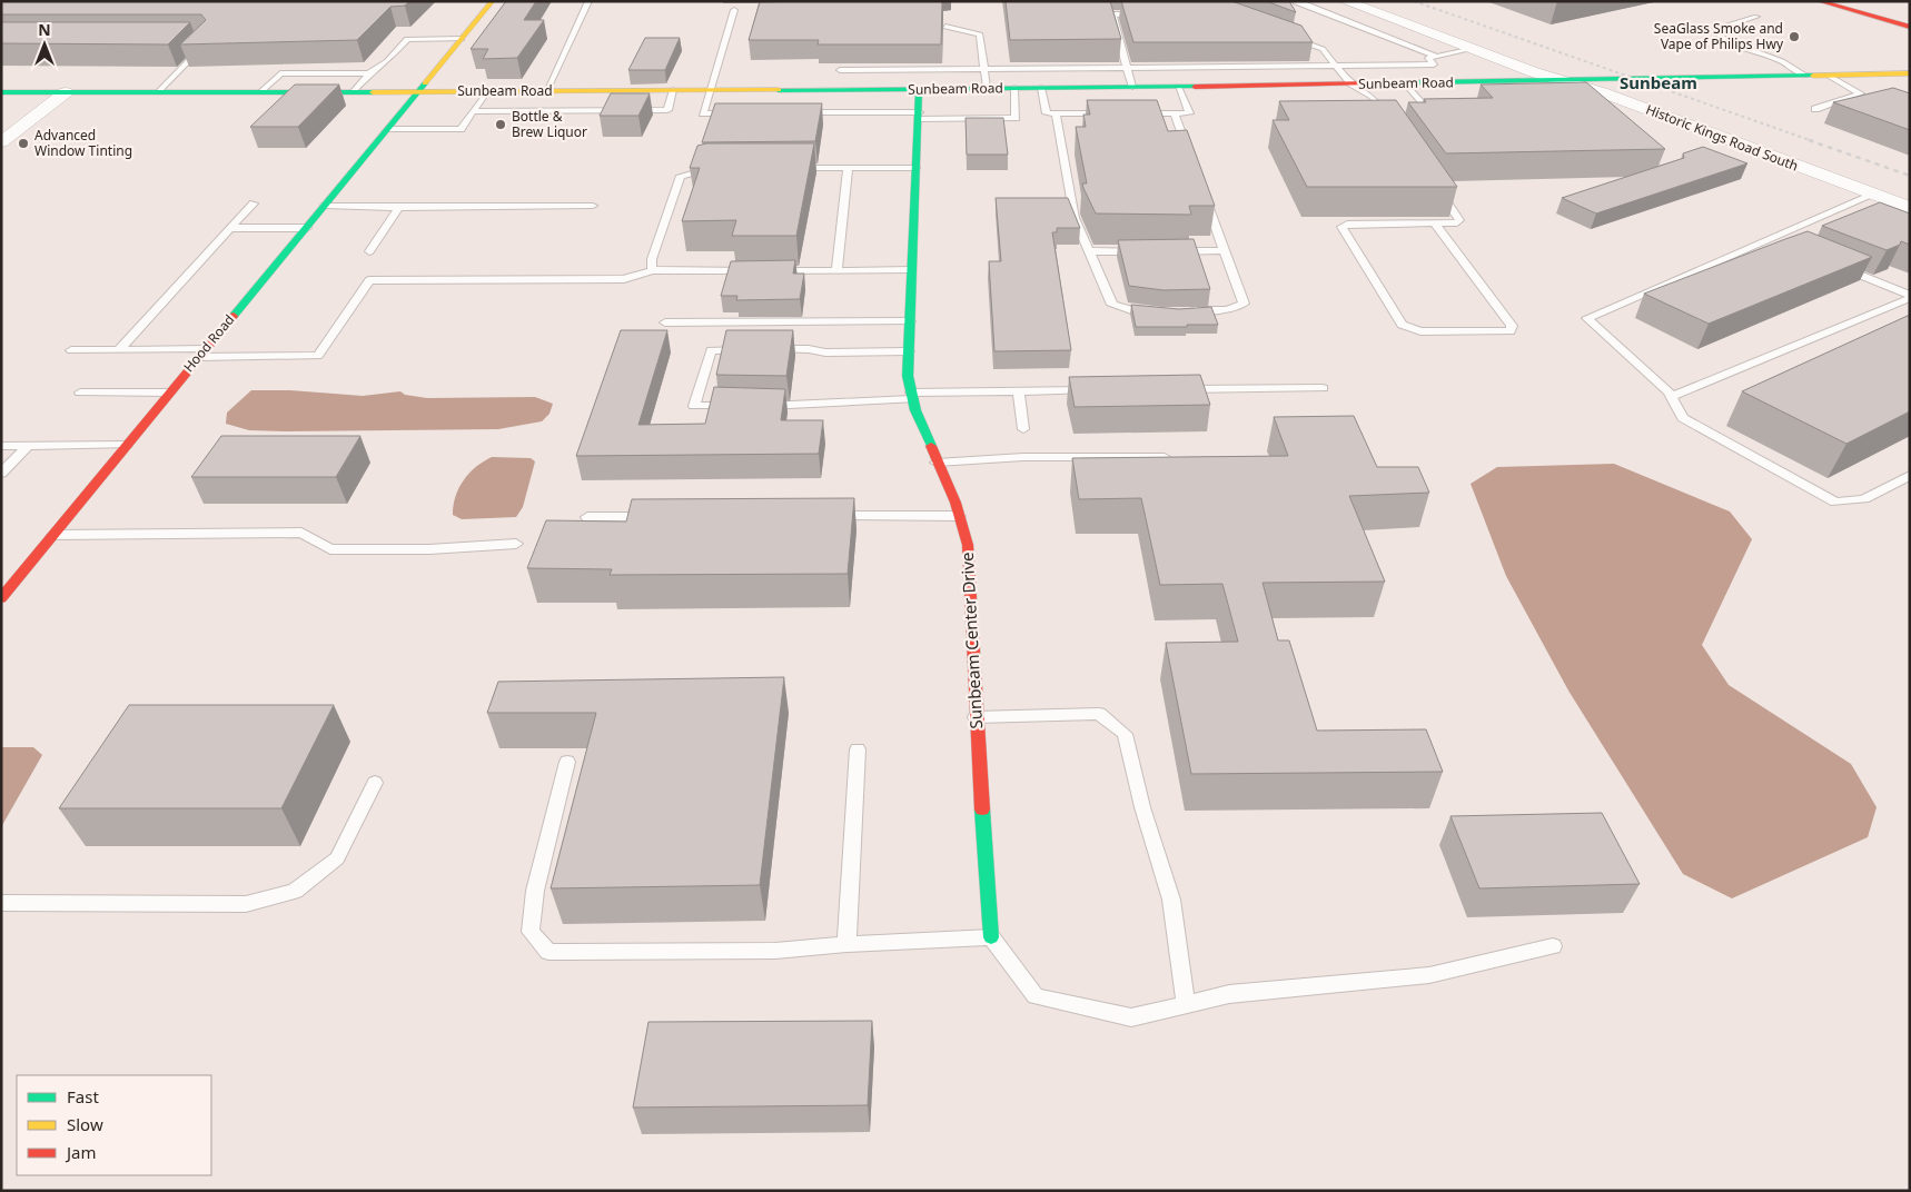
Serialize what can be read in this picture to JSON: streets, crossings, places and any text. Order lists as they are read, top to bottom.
{
  "streets": {
    "street": [
      "Sunbeam Road",
      "Historic Kings Road South",
      "Hood Road",
      "Sunbeam Center Drive"
    ]
  },
  "crossings": [
    ["Sunbeam Road", "Historic Kings Road South"],
    ["Sunbeam Road", "Hood Road"],
    ["Sunbeam Road", "Sunbeam Center Drive"]
  ],
  "districts": ["Sunbeam"],
  "places": ["SeaGlass Smoke and Vape of Philips Hwy", "Bottle & Brew Liquor", "Advanced Window Tinting"],
  "legend": ["Fast", "Slow", "Jam"],
  "north": "top"
}
